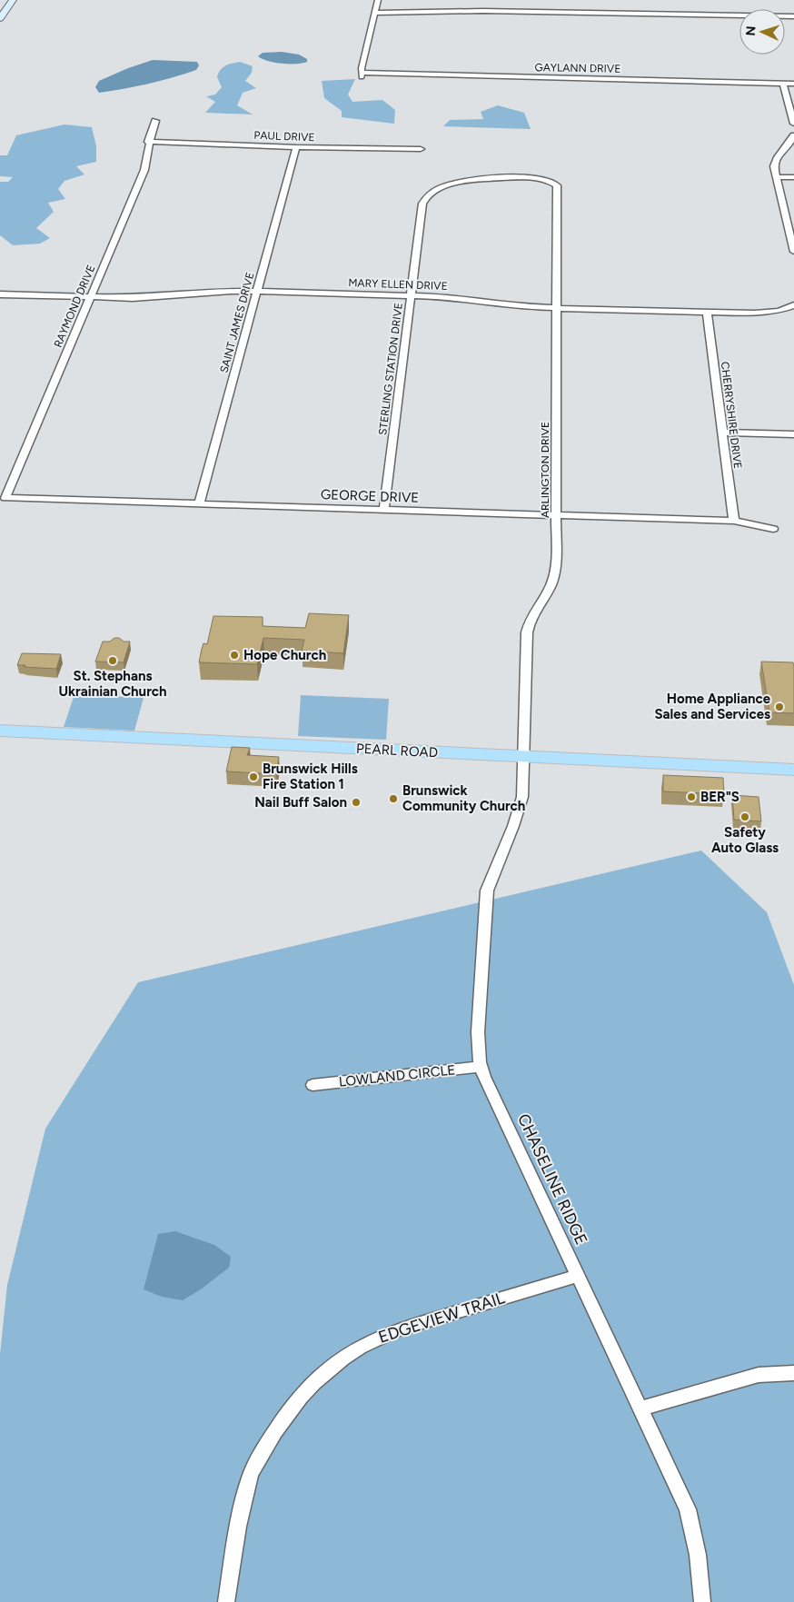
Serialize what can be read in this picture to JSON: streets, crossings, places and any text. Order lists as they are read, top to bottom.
{
  "streets": {
    "main road": ["PEARL ROAD"],
    "street": [
      "GAYLANN DRIVE",
      "PAUL DRIVE",
      "MARY ELLEN DRIVE",
      "RAYMOND DRIVE",
      "SAINT JAMES DRIVE",
      "STERLING STATION DRIVE",
      "CHERRYSHIRE DRIVE",
      "ARLINGTON DRIVE",
      "GEORGE DRIVE",
      "LOWLAND CIRCLE",
      "CHASELINE RIDGE",
      "EDGEVIEW TRAIL"
    ]
  },
  "crossings": [
    ["PAUL DRIVE", "RAYMOND DRIVE"],
    ["PAUL DRIVE", "SAINT JAMES DRIVE"],
    ["MARY ELLEN DRIVE", "RAYMOND DRIVE"],
    ["MARY ELLEN DRIVE", "SAINT JAMES DRIVE"],
    ["MARY ELLEN DRIVE", "STERLING STATION DRIVE"],
    ["MARY ELLEN DRIVE", "CHERRYSHIRE DRIVE"],
    ["MARY ELLEN DRIVE", "ARLINGTON DRIVE"],
    ["RAYMOND DRIVE", "GEORGE DRIVE"],
    ["SAINT JAMES DRIVE", "GEORGE DRIVE"],
    ["STERLING STATION DRIVE", "ARLINGTON DRIVE"],
    ["STERLING STATION DRIVE", "GEORGE DRIVE"],
    ["CHERRYSHIRE DRIVE", "GEORGE DRIVE"],
    ["ARLINGTON DRIVE", "GEORGE DRIVE"],
    ["ARLINGTON DRIVE", "PEARL ROAD"],
    ["ARLINGTON DRIVE", "CHASELINE RIDGE"],
    ["PEARL ROAD", "CHASELINE RIDGE"],
    ["LOWLAND CIRCLE", "CHASELINE RIDGE"],
    ["CHASELINE RIDGE", "EDGEVIEW TRAIL"]
  ],
  "places": [
    "Hope Church",
    "St. Stephans Ukrainian Church",
    "Home Appliance Sales and Services",
    "Brunswick Hills Fire Station 1",
    "BER\"S",
    "Brunswick Community Church",
    "Nail Buff Salon",
    "Safety Auto Glass"
  ],
  "north": "left"
}
